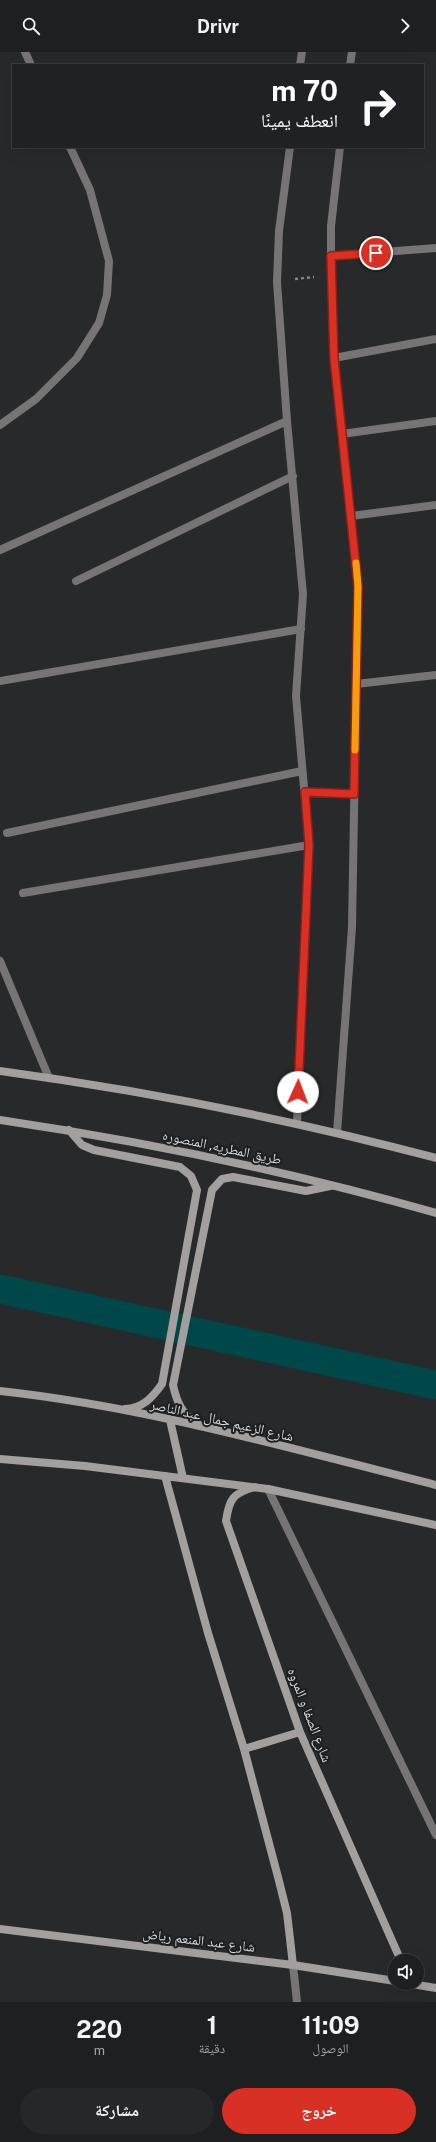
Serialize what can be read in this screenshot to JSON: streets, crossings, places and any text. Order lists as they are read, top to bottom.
{
  "streets": {
    "street": [
      "طريق المطريه, المنصوره",
      "شارع الزعيم جمال عبد الناصر",
      "شارع الصفا و المروه",
      "شارع عبد المنعم رياض"
    ]
  },
  "page": {
    "header": "Drivr",
    "turn": ["70 m", "انعطف يمينًا"],
    "eta": [
      "11:09",
      "الوصول",
      "1",
      "دقيقة",
      "220",
      "m"
    ],
    "buttons": ["خروج", "مشاركة"]
  }
}
